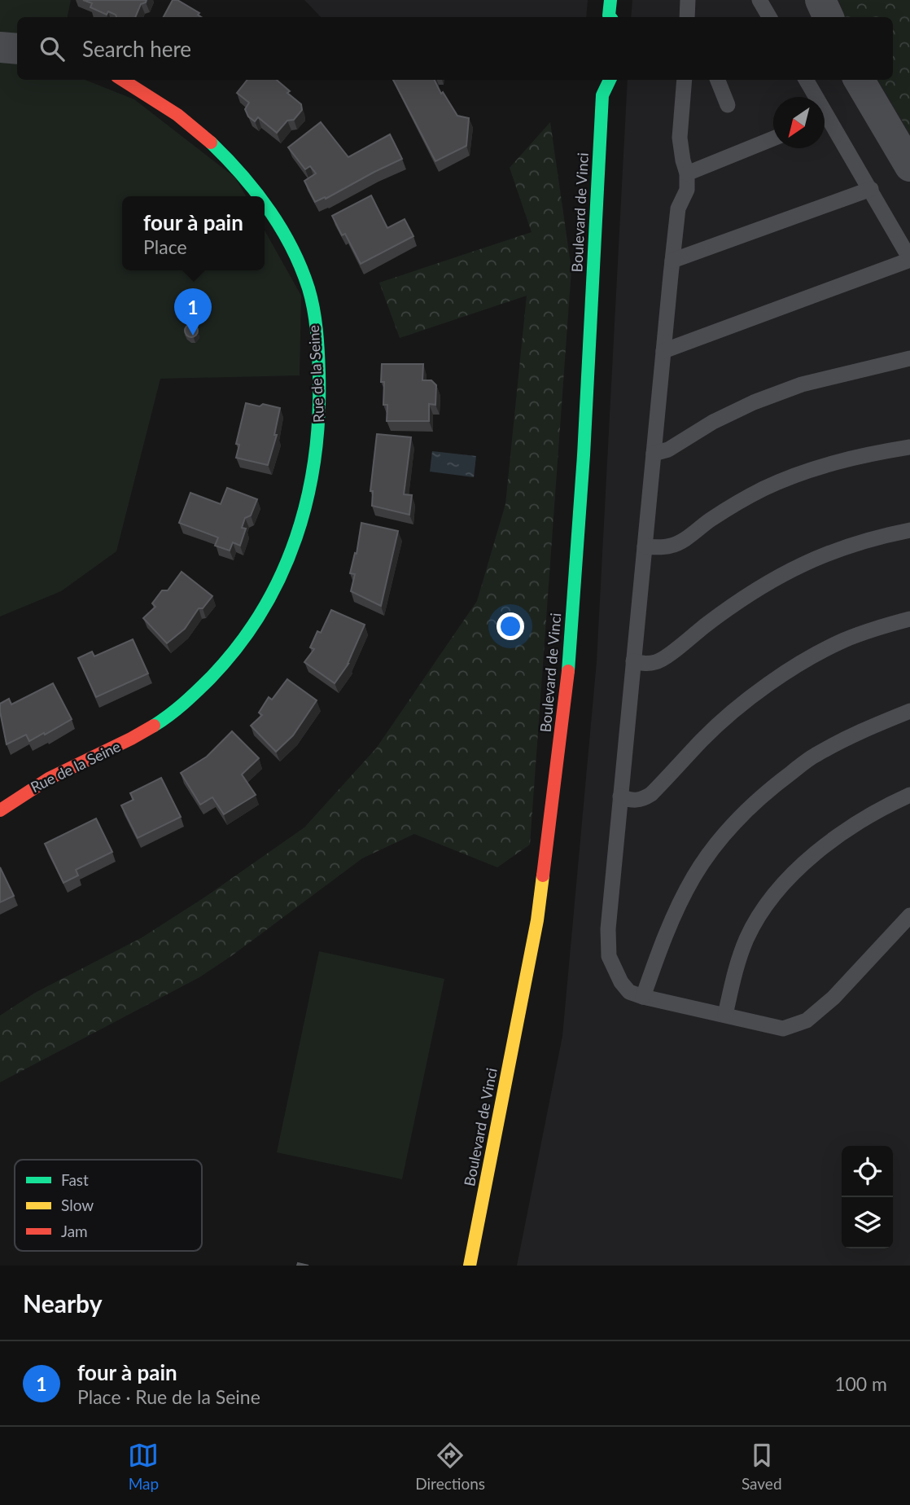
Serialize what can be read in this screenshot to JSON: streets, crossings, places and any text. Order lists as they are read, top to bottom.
{
  "streets": {
    "main road": ["Boulevard de Vinci", "Rue de la Seine"]
  },
  "legend": ["Fast", "Slow", "Jam"],
  "north": "bottom left",
  "page": {
    "search": "Search here",
    "popup": ["four à pain", "Place"],
    "pins": "1",
    "heading": "Nearby",
    "list": [
      {
        "mark": "1",
        "name": "four à pain",
        "note": "Place · Rue de la Seine",
        "value": "100 m"
      }
    ],
    "nav": ["Map", "Directions", "Saved"]
  }
}
